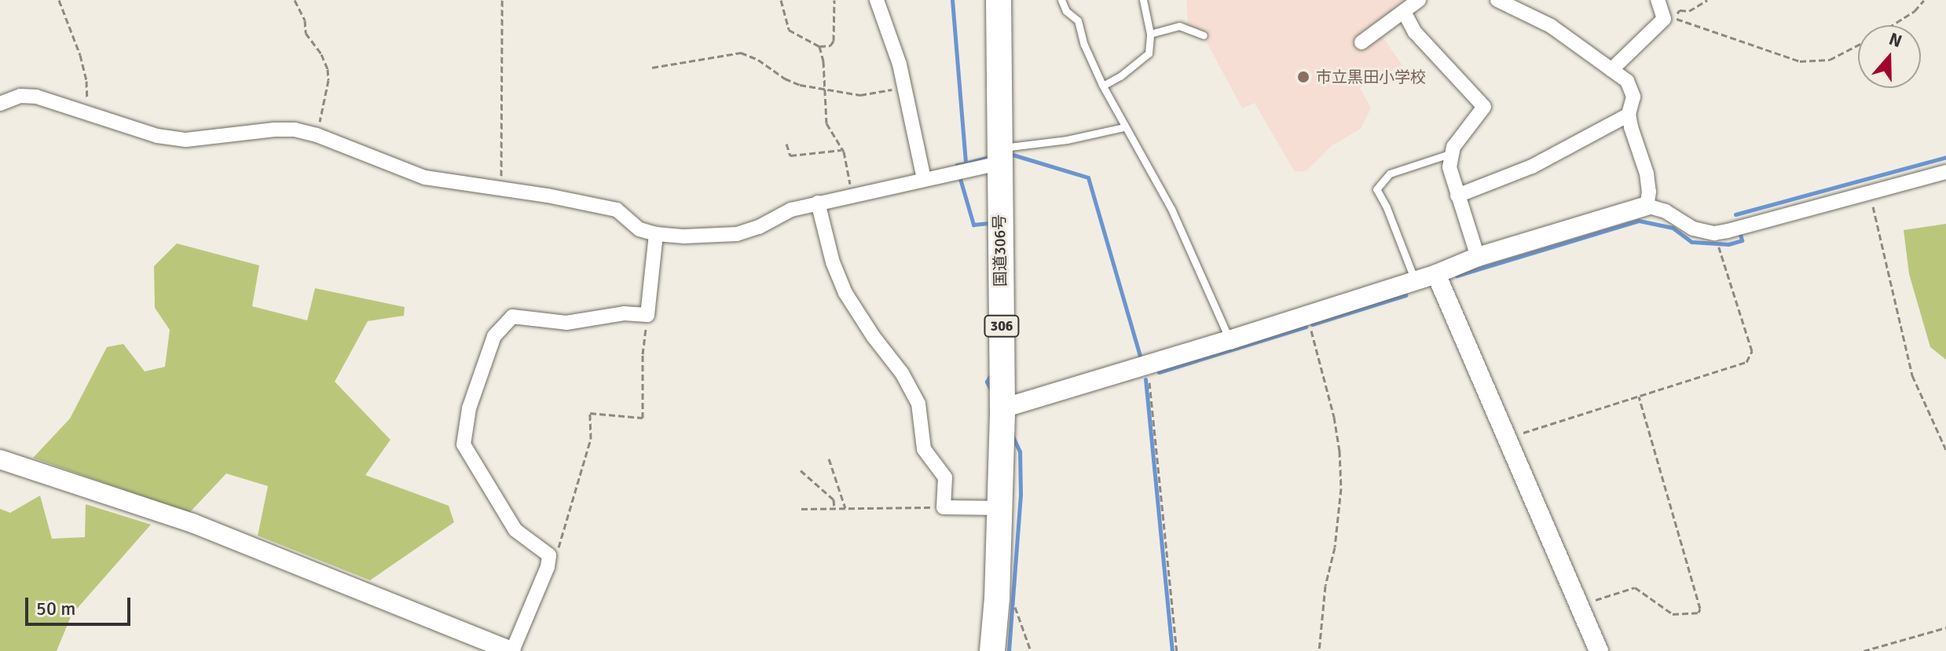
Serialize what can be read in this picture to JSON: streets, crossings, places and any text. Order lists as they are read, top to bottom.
{
  "streets": {
    "highway": ["国道306号", "306"]
  },
  "places": ["市立黒田小学校"],
  "scale_bar": "50 m",
  "north": "top"
}
